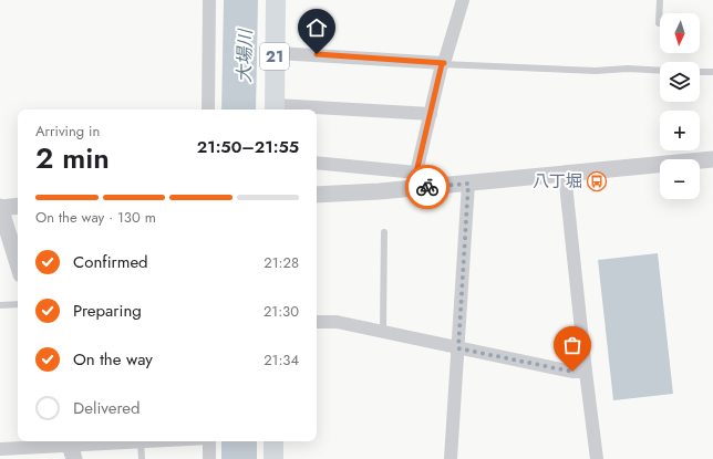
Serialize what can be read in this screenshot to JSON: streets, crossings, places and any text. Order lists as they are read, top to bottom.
{
  "streets": {
    "main road": ["21"]
  },
  "water": ["大場川"],
  "places": {
    "bus stop": ["八丁堀"]
  },
  "north": "bottom",
  "page": {
    "map_buttons": ["+", "−"],
    "heading": ["2 min", "Arriving in", "21:50–21:55"],
    "bar": "On the way · 130 m",
    "list": [
      ["Confirmed", "21:28"],
      ["Preparing", "21:30"],
      ["On the way", "21:34"],
      "Delivered"
    ]
  }
}
